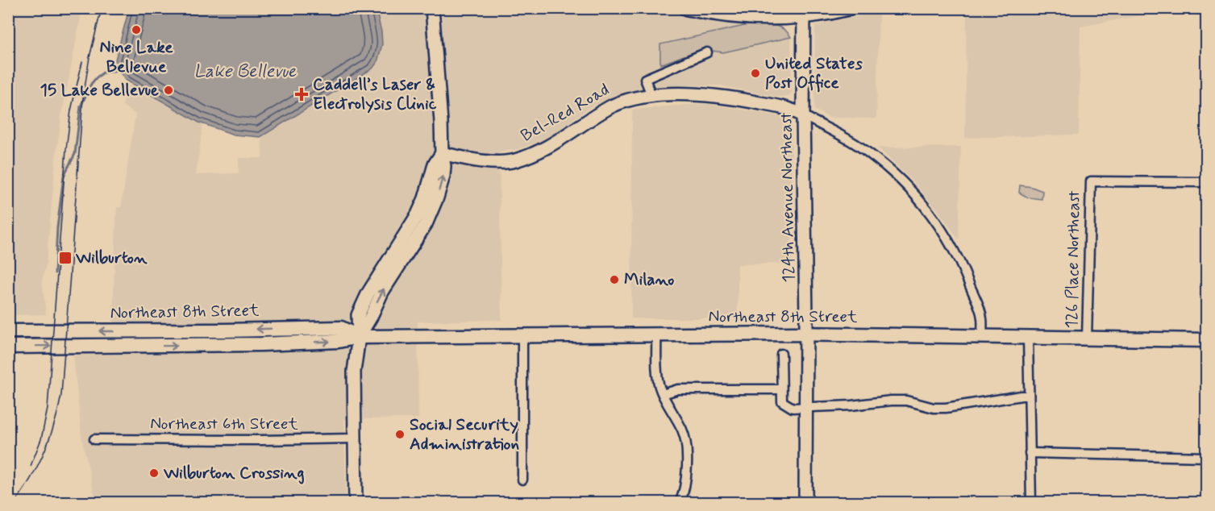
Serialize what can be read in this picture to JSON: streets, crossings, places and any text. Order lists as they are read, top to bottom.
{
  "streets": {
    "main road": ["Northeast 8th Street"],
    "street": [
      "Bel-Red Road",
      "124th Avenue Northeast",
      "126 Place Northeast",
      "Northeast 6th Street"
    ]
  },
  "crossings": [
    ["Bel-Red Road", "124th Avenue Northeast"],
    ["124th Avenue Northeast", "Northeast 8th Street"],
    ["126 Place Northeast", "Northeast 8th Street"]
  ],
  "water": ["Lake Bellevue"],
  "places": {
    "other": [
      "Nine Lake Bellevue",
      "United States Post Office",
      "15 Lake Bellevue",
      "Milano",
      "Social Security Administration",
      "Wilburton Crossing"
    ],
    "health": ["Caddell’s Laser & Electrolysis Clinic"],
    "transit": ["Wilburton"]
  }
}
